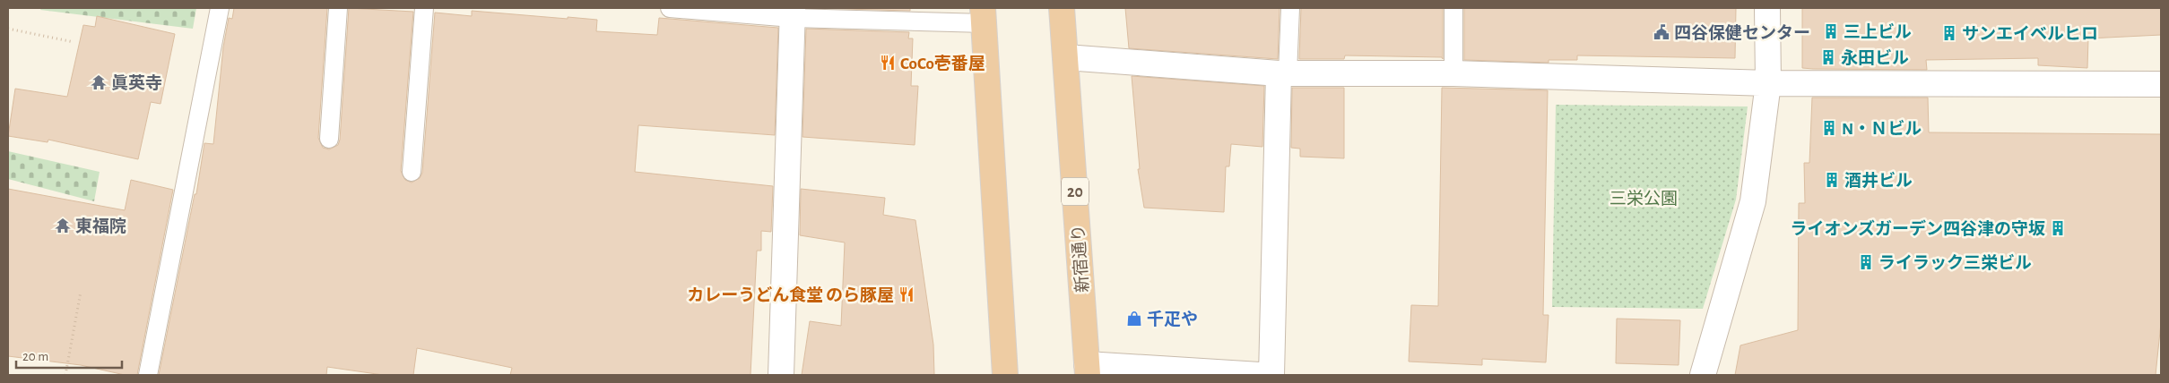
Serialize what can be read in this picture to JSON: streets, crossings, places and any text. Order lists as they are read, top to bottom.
{
  "streets": {
    "highway": ["20", "新宿通り"]
  },
  "parks": ["三栄公園"],
  "places": {
    "building": [
      "三上ビル",
      "サンエイベルヒロ",
      "永田ビル",
      "N・Ｎビル",
      "酒井ビル",
      "ライオンズガーデン四谷津の守坂",
      "ライラック三栄ビル"
    ],
    "public building": ["四谷保健センター"],
    "restaurant": ["CoCo壱番屋", "カレーうどん食堂 のら豚屋"],
    "temple": ["眞英寺", "東福院"],
    "shop": ["千疋や"]
  },
  "scale_bar": "20 m"
}
